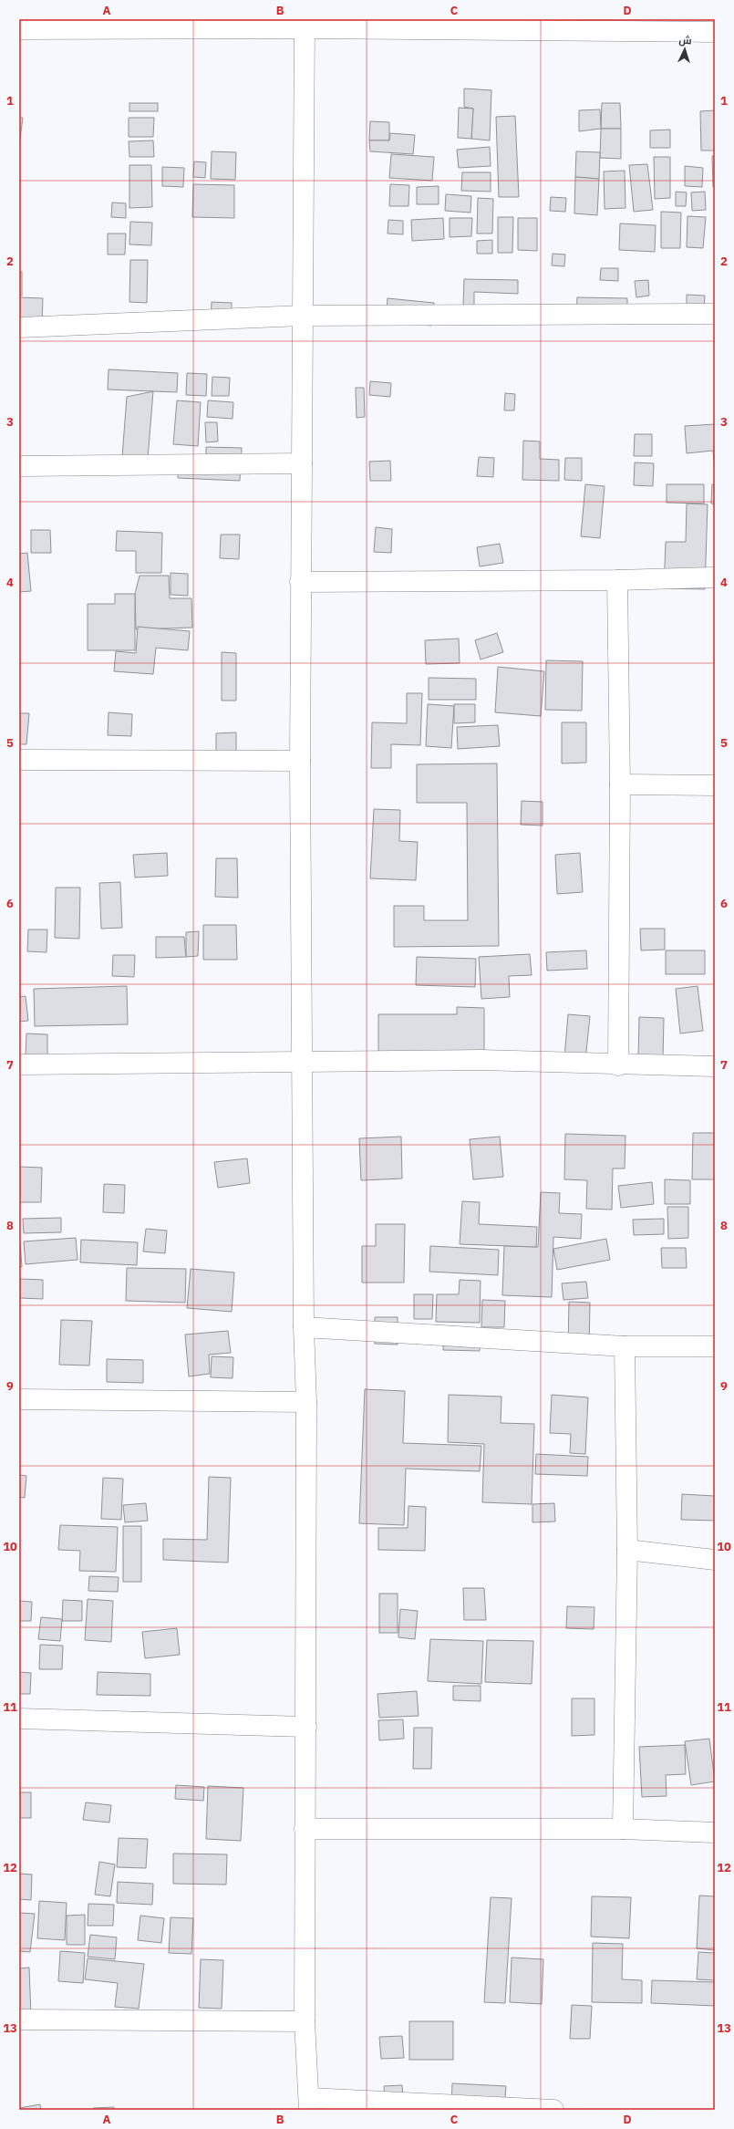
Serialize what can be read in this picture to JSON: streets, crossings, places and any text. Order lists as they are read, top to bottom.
{
  "north": "top",
  "grid": {
    "columns": [
      "A",
      "B",
      "C",
      "D"
    ],
    "rows": [
      "1",
      "2",
      "3",
      "4",
      "5",
      "6",
      "7",
      "8",
      "9",
      "10",
      "11",
      "12",
      "13"
    ]
  }
}
